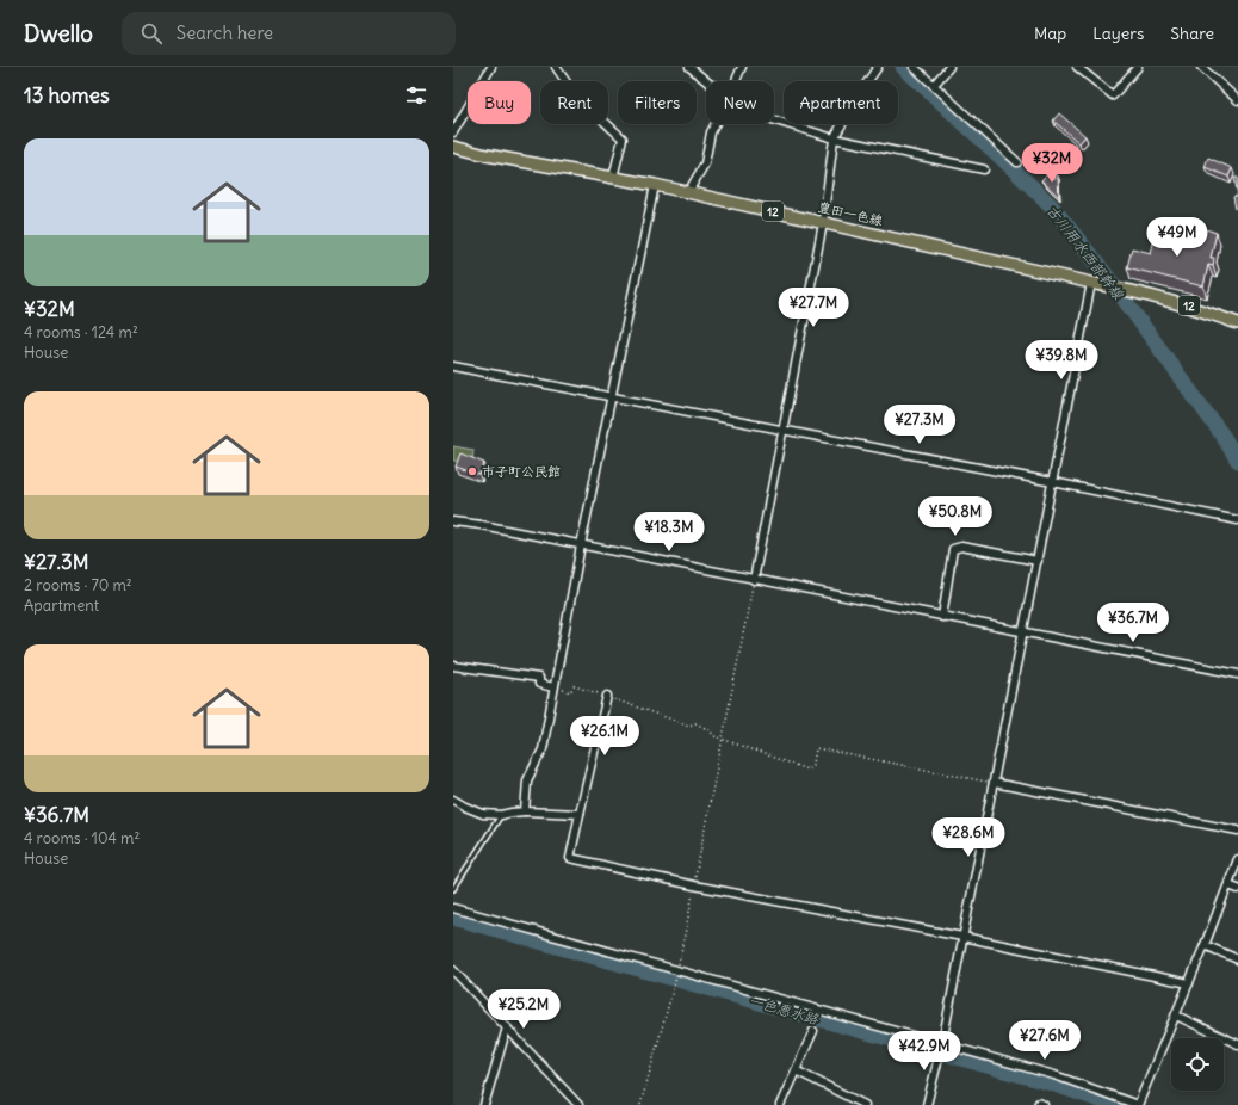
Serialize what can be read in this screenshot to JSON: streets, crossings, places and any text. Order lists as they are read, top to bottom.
{
  "streets": {
    "main road": ["12", "豊田一色線"]
  },
  "water": ["古川用水西部幹線", "一色悪水路"],
  "places": ["市子町公民館"],
  "page": {
    "header": "Dwello",
    "search": "Search here",
    "nav": ["Map", "Layers", "Share"],
    "heading": "13 homes",
    "chip": [
      "Buy",
      "Rent",
      "Filters",
      "New",
      "Apartment"
    ],
    "list": [
      {
        "name": "¥32M",
        "note": "4 rooms · 124 m² · House"
      },
      {
        "name": "¥27.3M",
        "note": "2 rooms · 70 m² · Apartment"
      },
      {
        "name": "¥36.7M",
        "note": "4 rooms · 104 m² · House"
      }
    ],
    "price": [
      "¥32M",
      "¥49M",
      "¥27.7M",
      "¥39.8M",
      "¥27.3M",
      "¥50.8M",
      "¥18.3M",
      "¥36.7M",
      "¥26.1M",
      "¥28.6M",
      "¥25.2M",
      "¥27.6M",
      "¥42.9M"
    ]
  }
}
